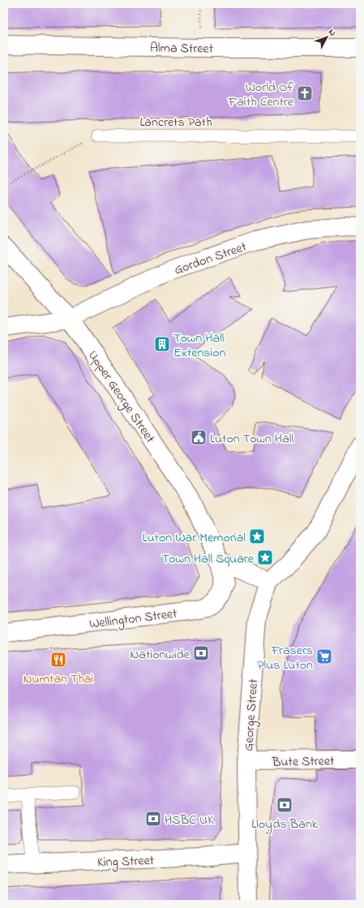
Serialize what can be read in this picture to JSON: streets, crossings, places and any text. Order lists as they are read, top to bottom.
{
  "streets": {
    "street": [
      "Alma Street",
      "Gordon Street",
      "Upper George Street",
      "Wellington Street",
      "George Street",
      "Bute Street",
      "King Street"
    ],
    "lane": ["Lancrets Path"]
  },
  "crossings": [
    ["Gordon Street", "Upper George Street"],
    ["Upper George Street", "Wellington Street"],
    ["George Street", "Bute Street"],
    ["George Street", "King Street"]
  ],
  "places": {
    "church": ["World Of Faith Centre"],
    "building": ["Town Hall Extension"],
    "public building": ["Luton Town Hall"],
    "place": ["Luton War Memorial", "Town Hall Square"],
    "bank": ["Nationwide", "Lloyds Bank", "HSBC UK"],
    "supermarket": ["Frasers Plus Luton"],
    "restaurant": ["Numtan Thai"]
  },
  "north": "top right"
}
